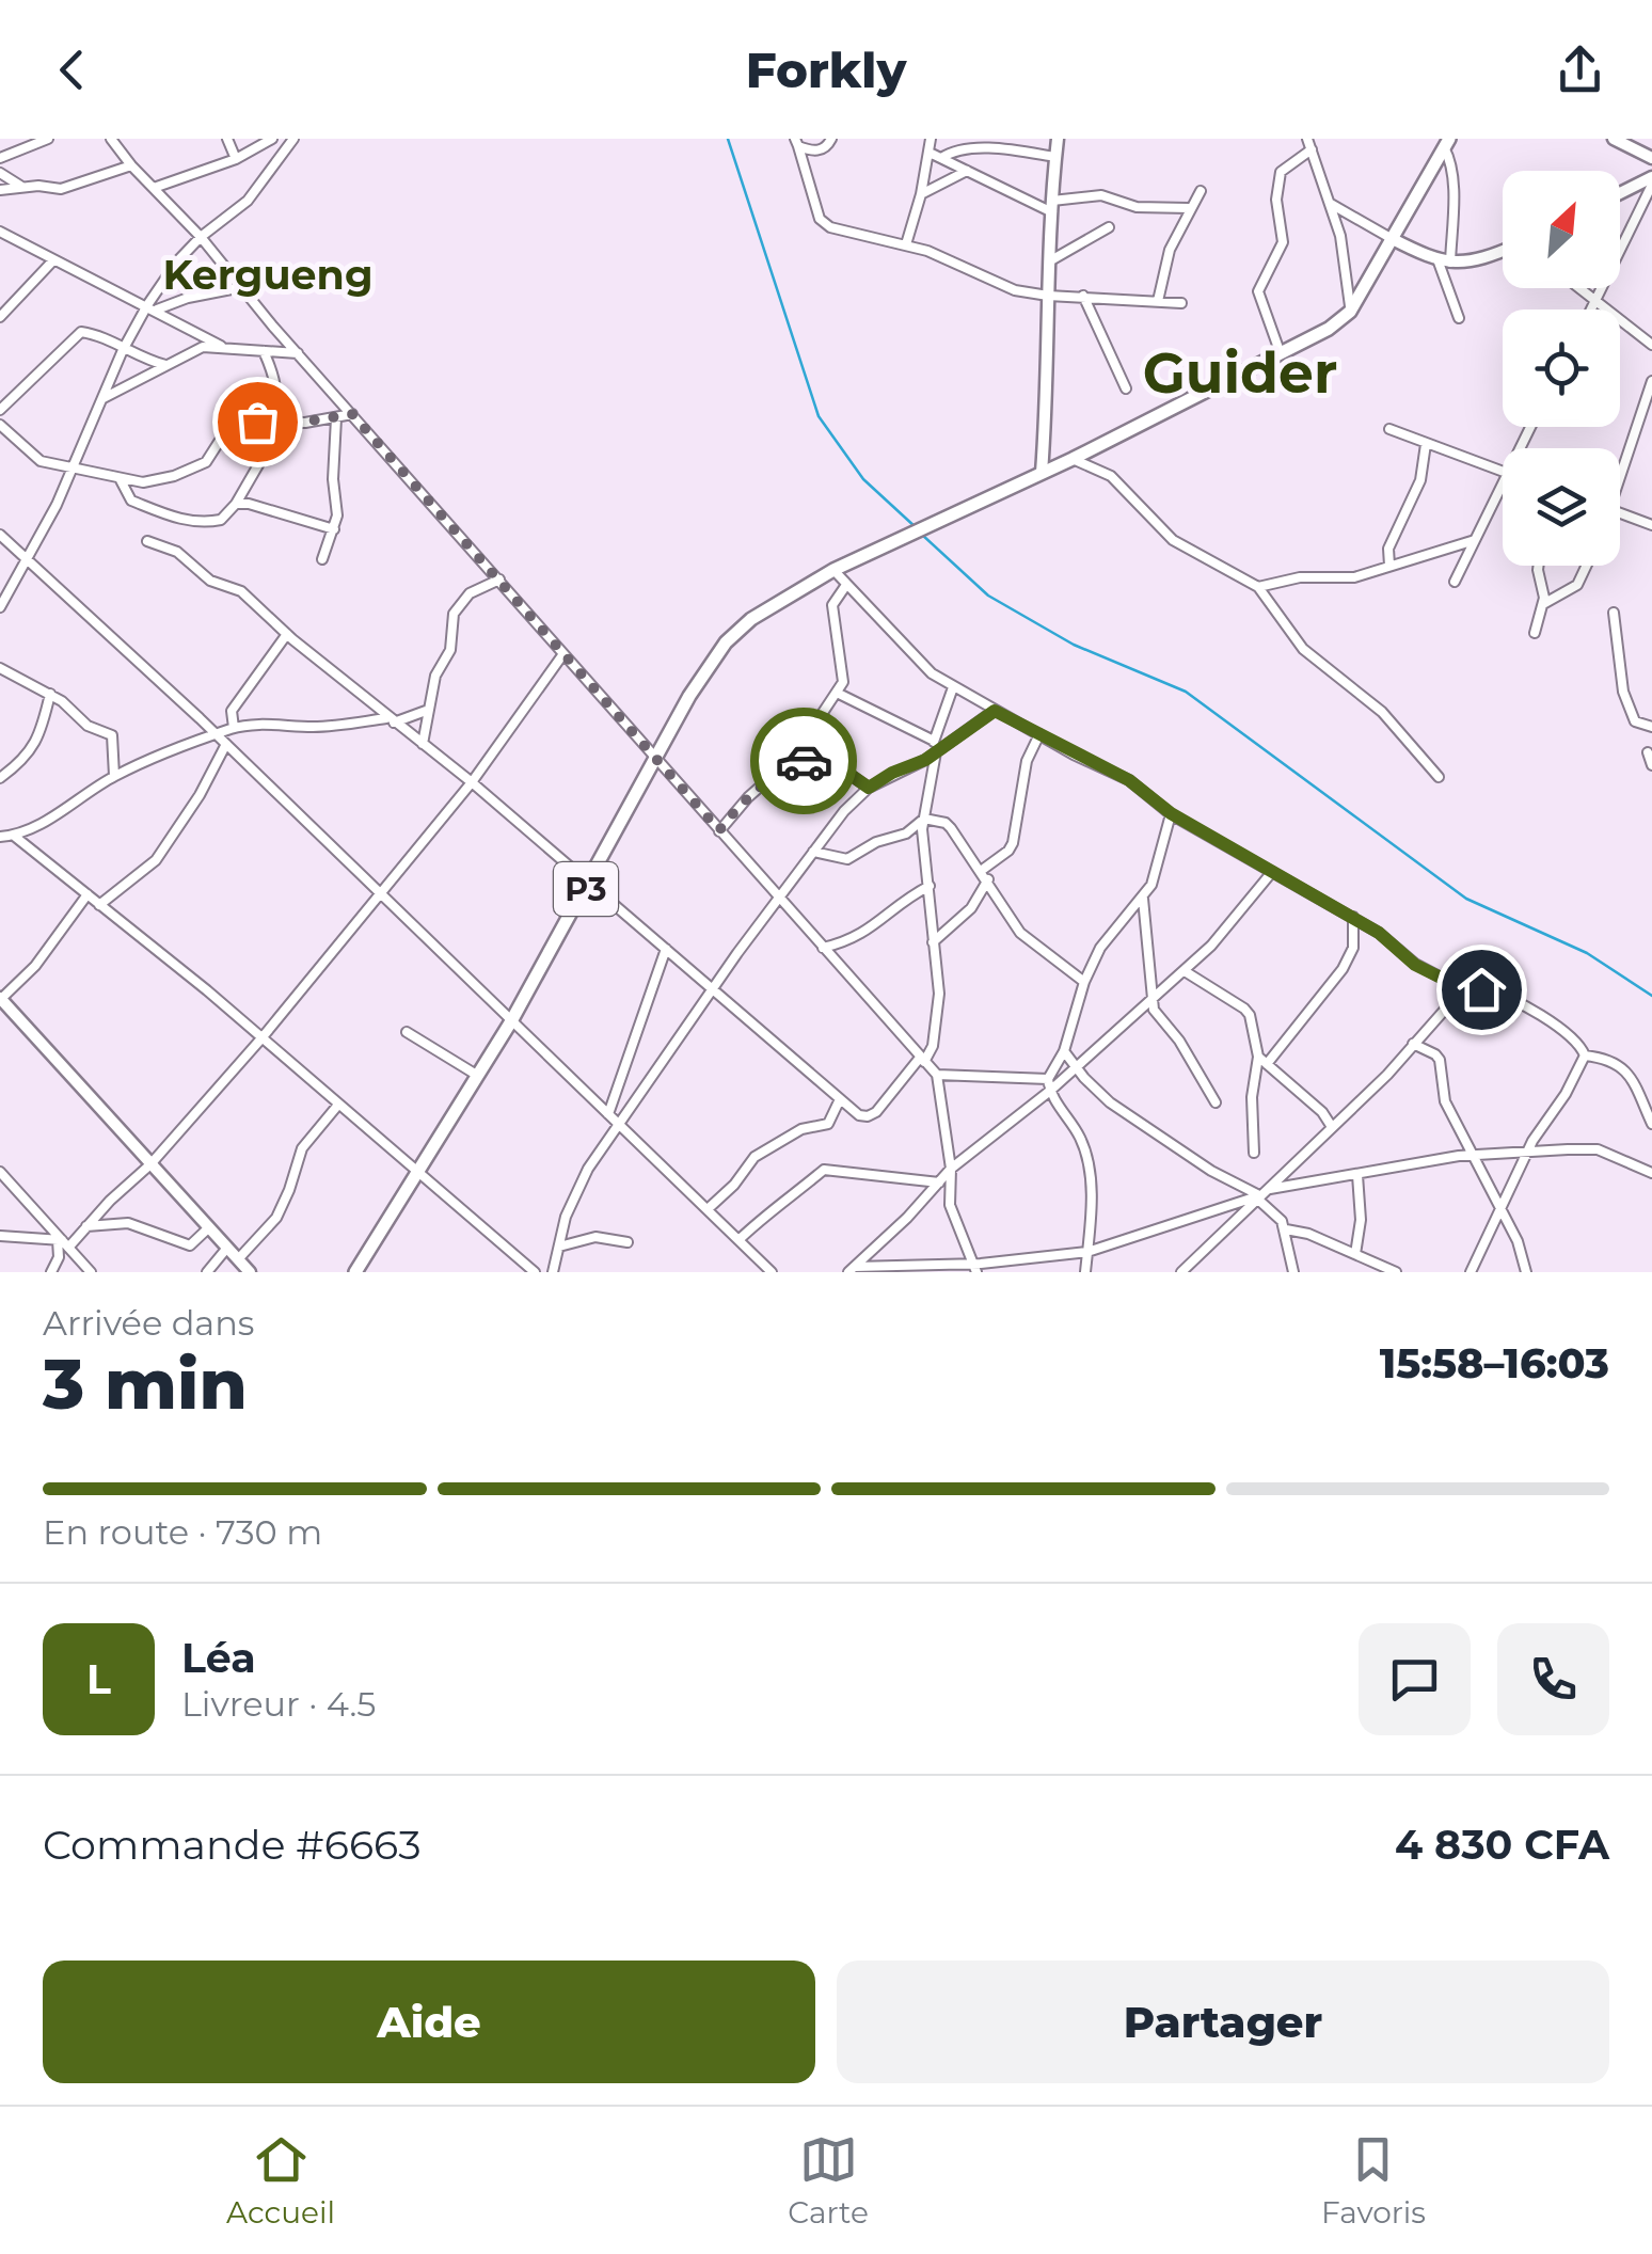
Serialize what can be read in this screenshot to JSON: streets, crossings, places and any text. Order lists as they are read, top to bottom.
{
  "streets": {
    "main road": ["P3"]
  },
  "districts": ["Kergueng", "Guider"],
  "north": "top right",
  "page": {
    "header": "Forkly",
    "heading": ["3 min", "Arrivée dans", "15:58–16:03"],
    "panel": [
      "Léa",
      "Livreur · 4.5",
      "Commande #6663",
      "4 830 CFA"
    ],
    "bar": "En route · 730 m",
    "round": "L",
    "buttons": ["Aide", "Partager"],
    "tabs": ["Accueil", "Carte", "Favoris"]
  }
}
